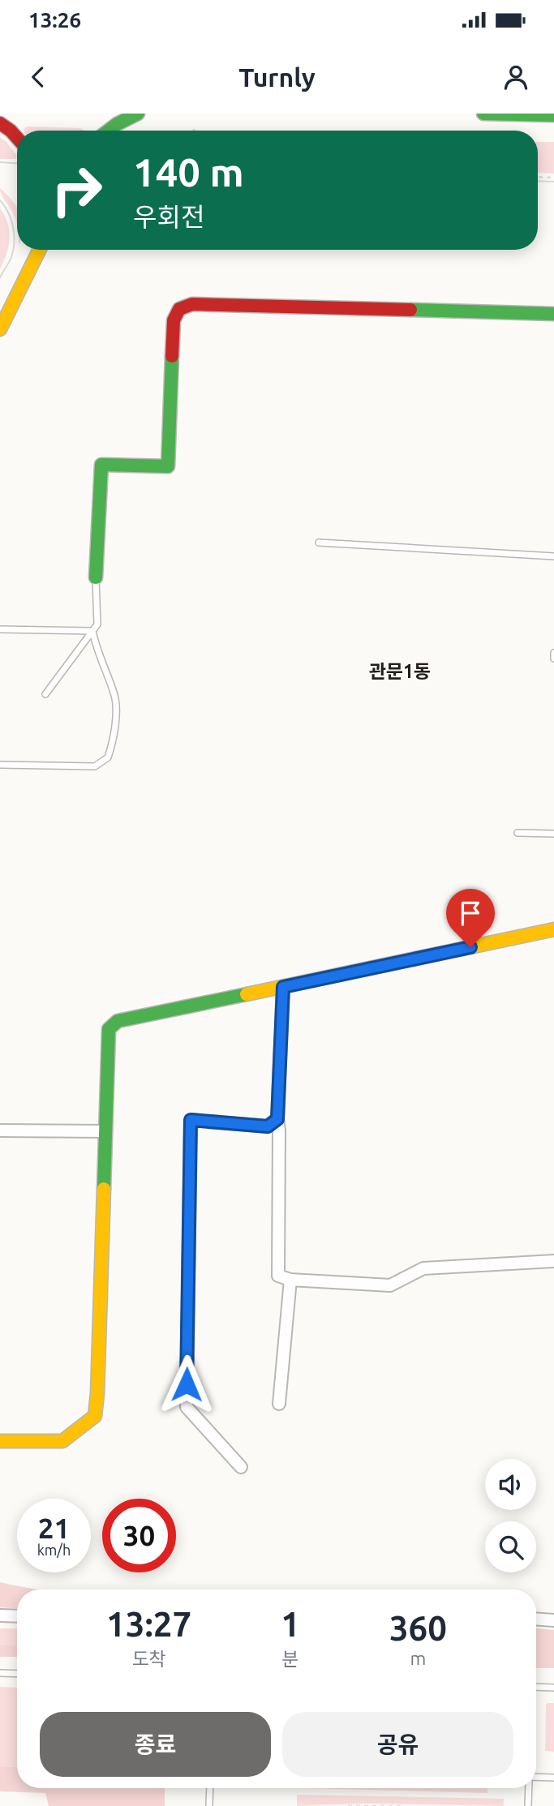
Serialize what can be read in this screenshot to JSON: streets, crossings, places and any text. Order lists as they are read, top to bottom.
{
  "districts": ["관문1동"],
  "page": {
    "status": "13:26",
    "header": "Turnly",
    "turn": ["140 m", "우회전"],
    "speed": "21 km/h",
    "limit": "30",
    "eta": [
      "13:27",
      "도착",
      "1",
      "분",
      "360",
      "m"
    ],
    "buttons": ["종료", "공유"]
  }
}
